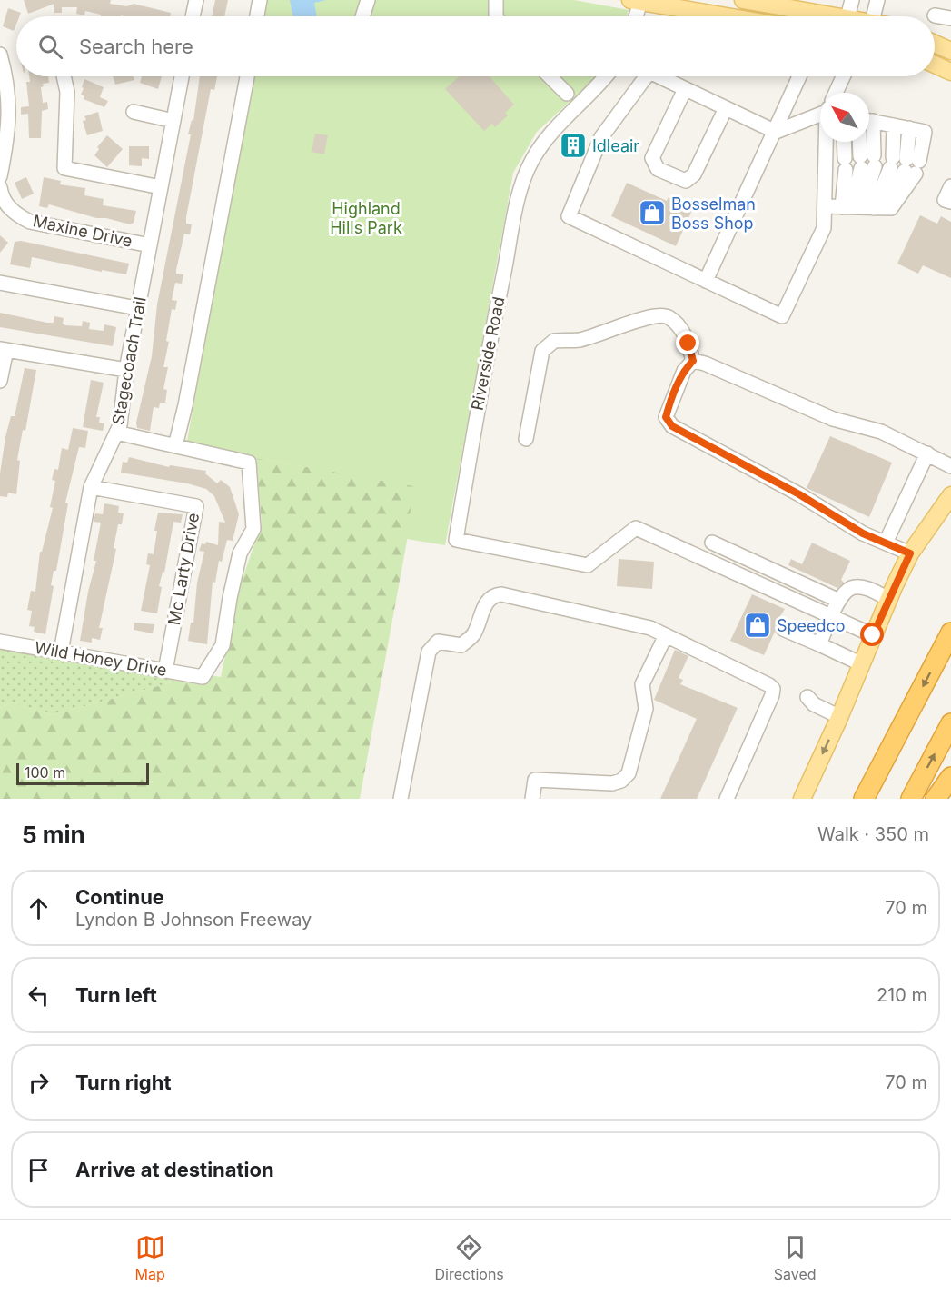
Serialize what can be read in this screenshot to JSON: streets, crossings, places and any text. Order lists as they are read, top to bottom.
{
  "streets": {
    "street": [
      "Maxine Drive",
      "Riverside Road",
      "Stagecoach Trail",
      "Mc Larty Drive",
      "Wild Honey Drive"
    ]
  },
  "crossings": [
    ["Maxine Drive", "Stagecoach Trail"],
    ["Stagecoach Trail", "Mc Larty Drive"],
    ["Stagecoach Trail", "Wild Honey Drive"],
    ["Mc Larty Drive", "Wild Honey Drive"]
  ],
  "parks": ["Highland Hills Park"],
  "places": {
    "building": ["Idleair"],
    "shop": ["Bosselman Boss Shop", "Speedco"]
  },
  "scale_bar": "100 m",
  "north": "top left",
  "page": {
    "search": "Search here",
    "scale": "100 m",
    "heading": ["5 min", "Walk · 350 m"],
    "list": [
      ["Continue", "Lyndon B Johnson Freeway", "70 m"],
      ["Turn left", "210 m"],
      ["Turn right", "70 m"],
      "Arrive at destination"
    ],
    "nav": ["Map", "Directions", "Saved"]
  }
}
